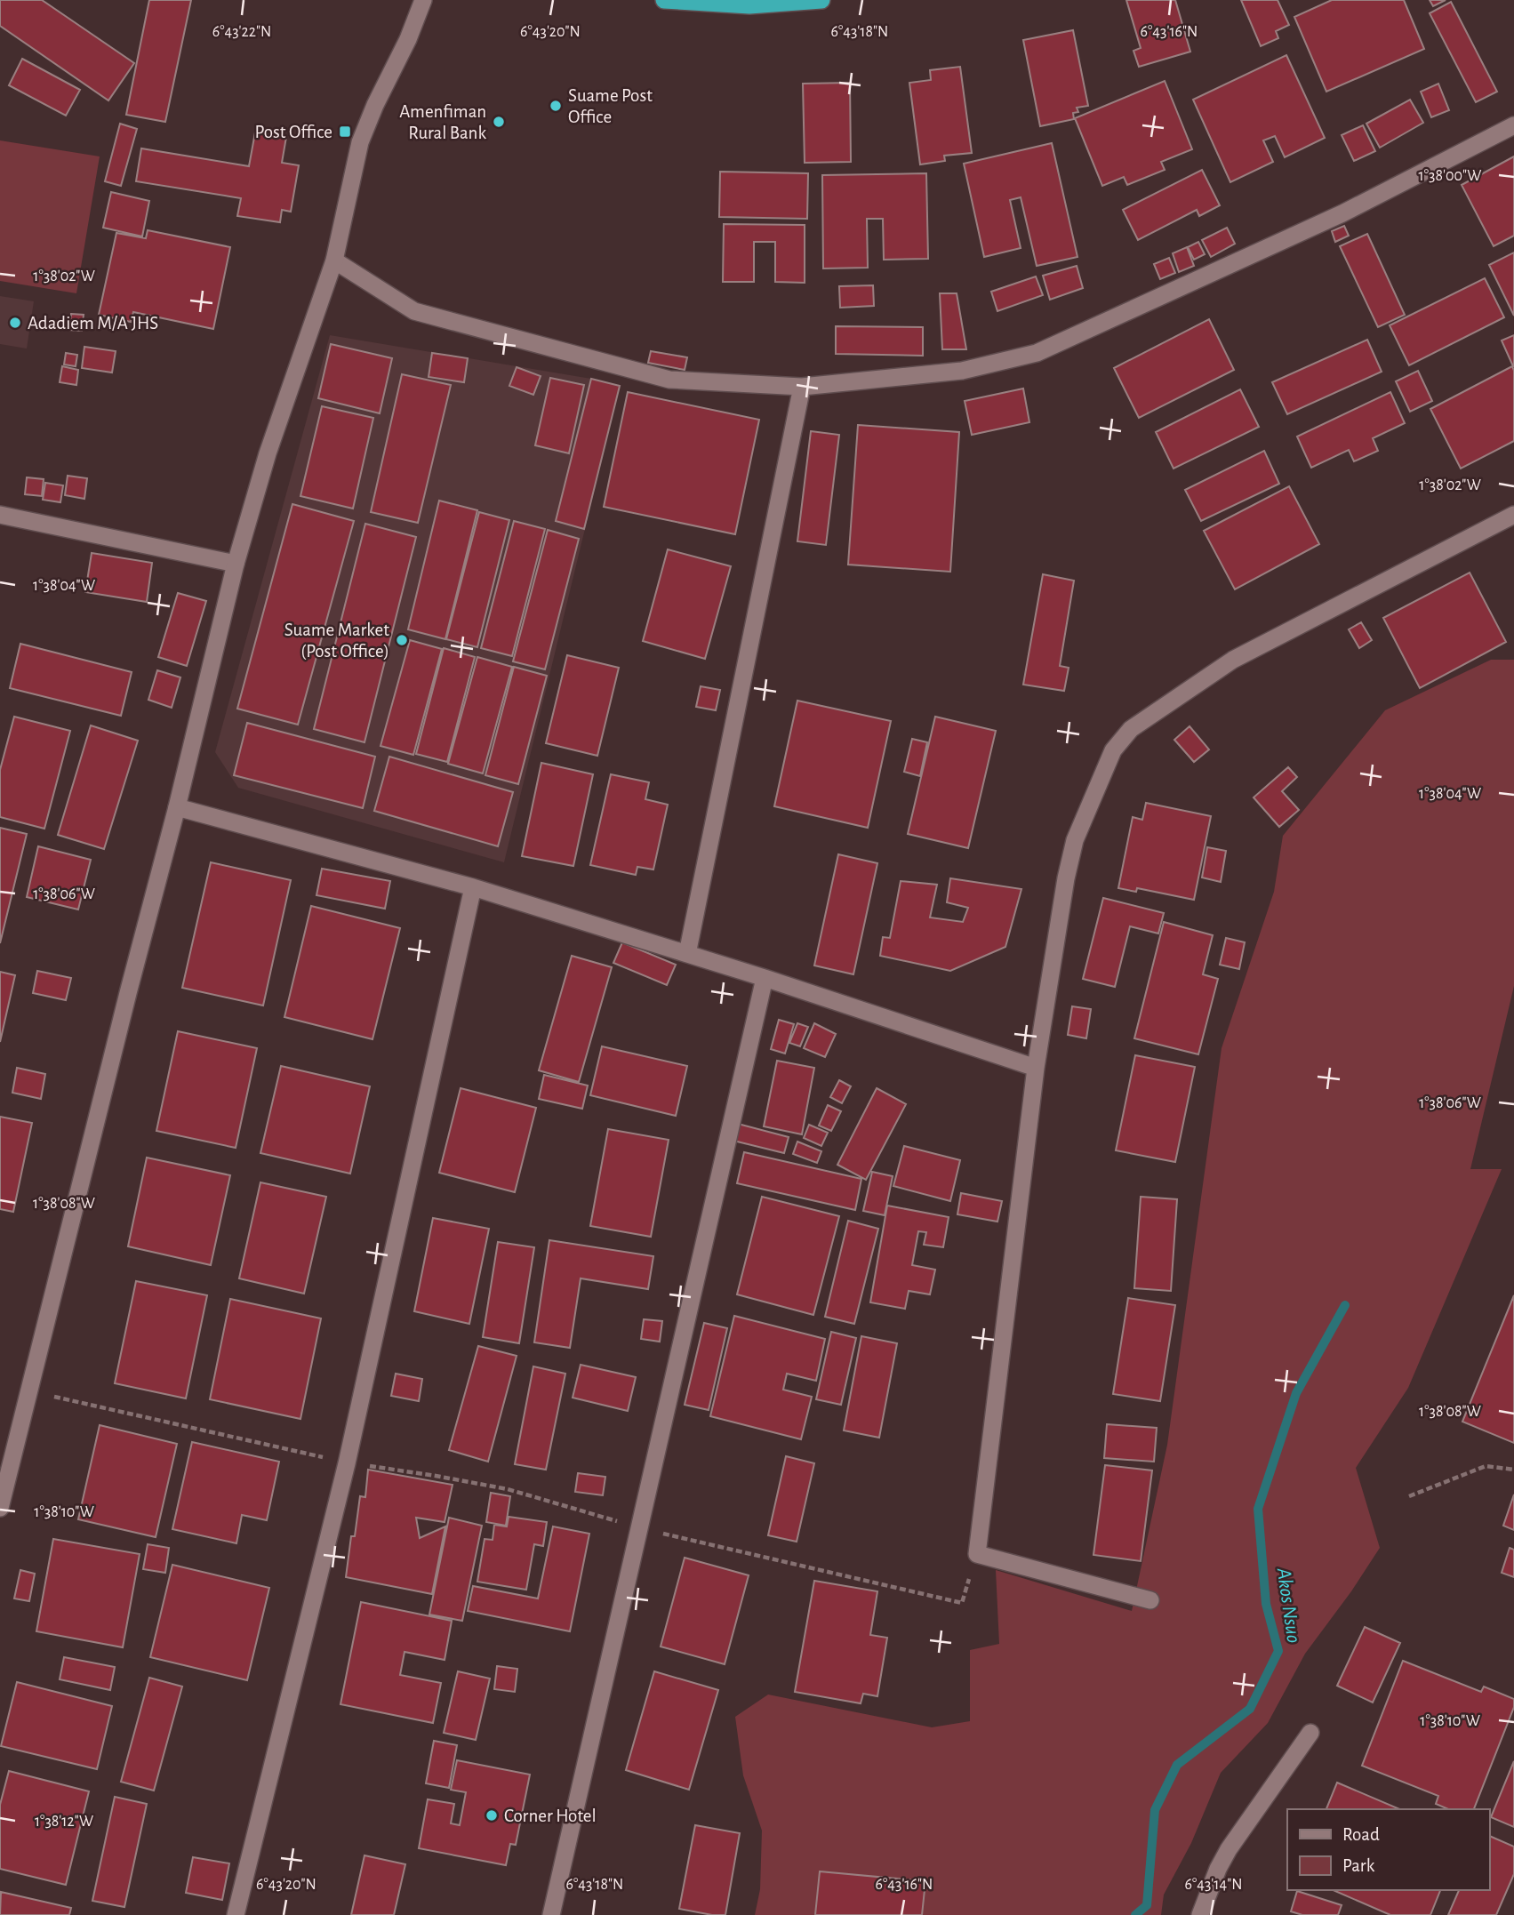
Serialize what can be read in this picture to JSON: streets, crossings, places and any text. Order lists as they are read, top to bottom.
{
  "water": ["Akos Nsuo"],
  "places": {
    "other": [
      "Suame Post Office",
      "Amenfiman Rural Bank",
      "Adadiem M/A JHS",
      "Suame Market (Post Office)",
      "Corner Hotel"
    ],
    "transit": ["Post Office"]
  },
  "legend": ["Road", "Park"],
  "coordinates": [
    "6°43'22\"N",
    "6°43'20\"N",
    "6°43'18\"N",
    "6°43'16\"N",
    "1°38'00\"W",
    "1°38'02\"W",
    "1°38'04\"W",
    "1°38'06\"W",
    "1°38'08\"W",
    "1°38'10\"W",
    "1°38'12\"W",
    "6°43'14\"N"
  ]
}
